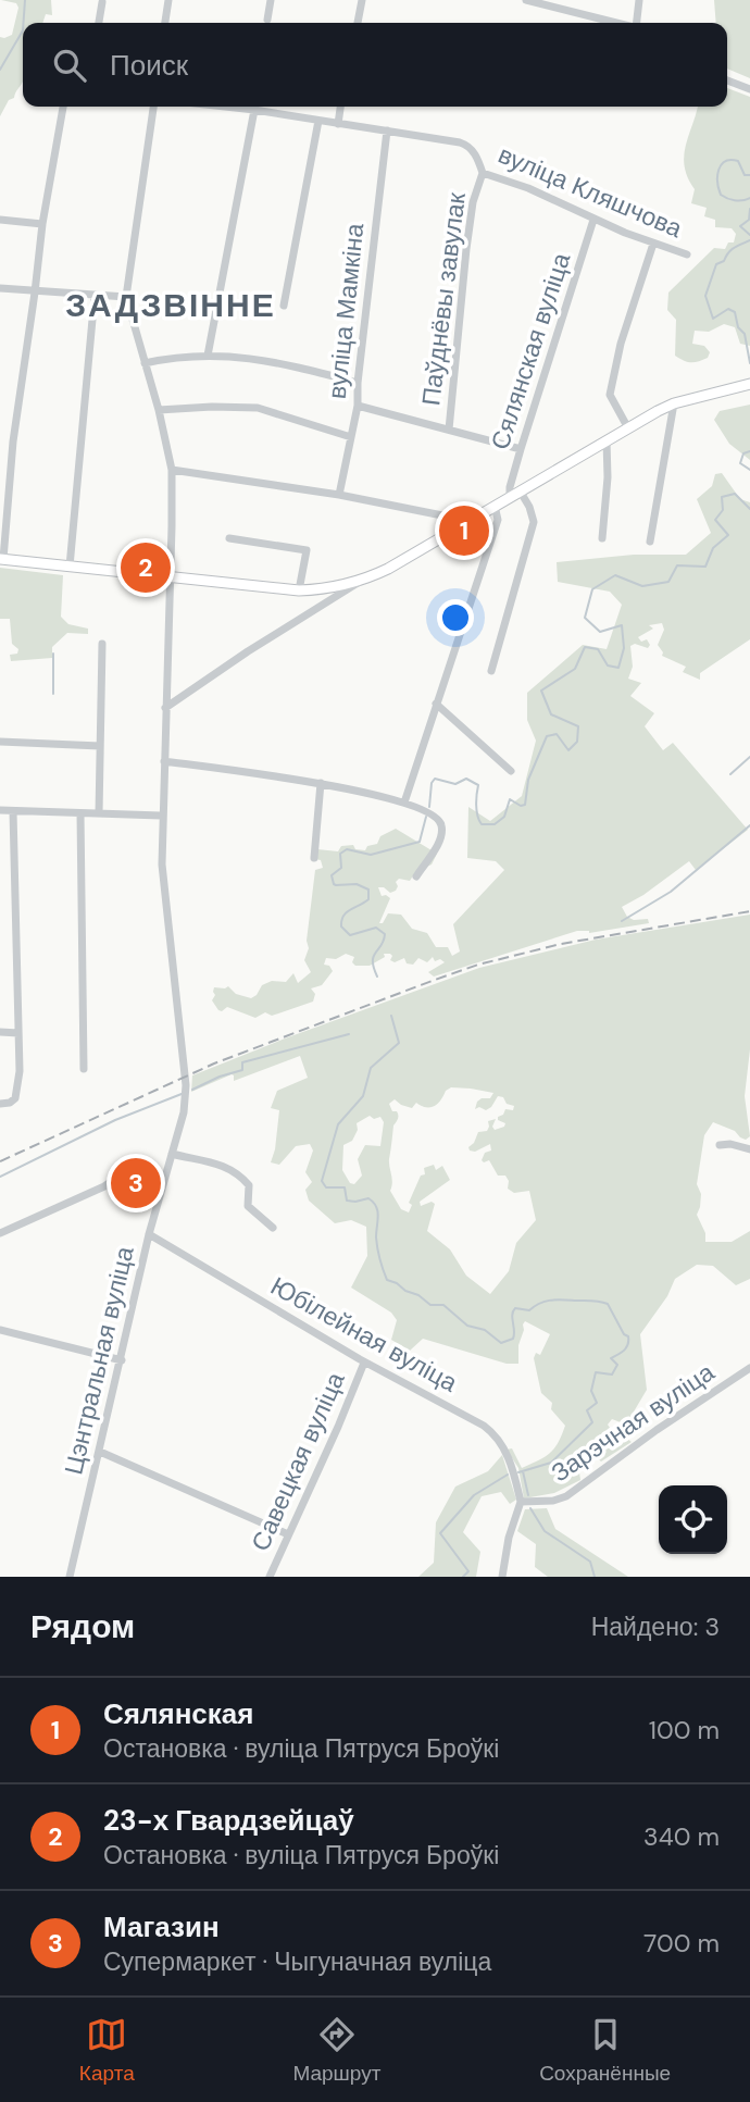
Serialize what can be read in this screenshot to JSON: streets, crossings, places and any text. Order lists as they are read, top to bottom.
{
  "streets": {
    "street": [
      "вуліца Кляшчова",
      "Паўднёвы завулак",
      "вуліца Мамкіна",
      "Сялянская вуліца",
      "Юбілейная вуліца",
      "Цэнтральная вуліца",
      "Зарэчная вуліца",
      "Савецкая вуліца"
    ]
  },
  "crossings": [
    ["вуліца Кляшчова", "Паўднёвы завулак"],
    ["вуліца Кляшчова", "вуліца Мамкіна"],
    ["вуліца Кляшчова", "Сялянская вуліца"],
    ["Юбілейная вуліца", "Цэнтральная вуліца"],
    ["Юбілейная вуліца", "Зарэчная вуліца"],
    ["Юбілейная вуліца", "Савецкая вуліца"]
  ],
  "districts": ["ЗАДЗВІННЕ"],
  "page": {
    "search": "Поиск",
    "pins": ["1", "2", "3"],
    "heading": ["Рядом", "Найдено: 3"],
    "list": [
      {
        "mark": "1",
        "name": "Сялянская",
        "note": "Остановка · вуліца Пятруся Броўкі",
        "value": "100 m"
      },
      {
        "mark": "2",
        "name": "23-х Гвардзейцаў",
        "note": "Остановка · вуліца Пятруся Броўкі",
        "value": "340 m"
      },
      {
        "mark": "3",
        "name": "Магазин",
        "note": "Супермаркет · Чыгуначная вуліца",
        "value": "700 m"
      }
    ],
    "nav": ["Карта", "Маршрут", "Сохранённые"]
  }
}
